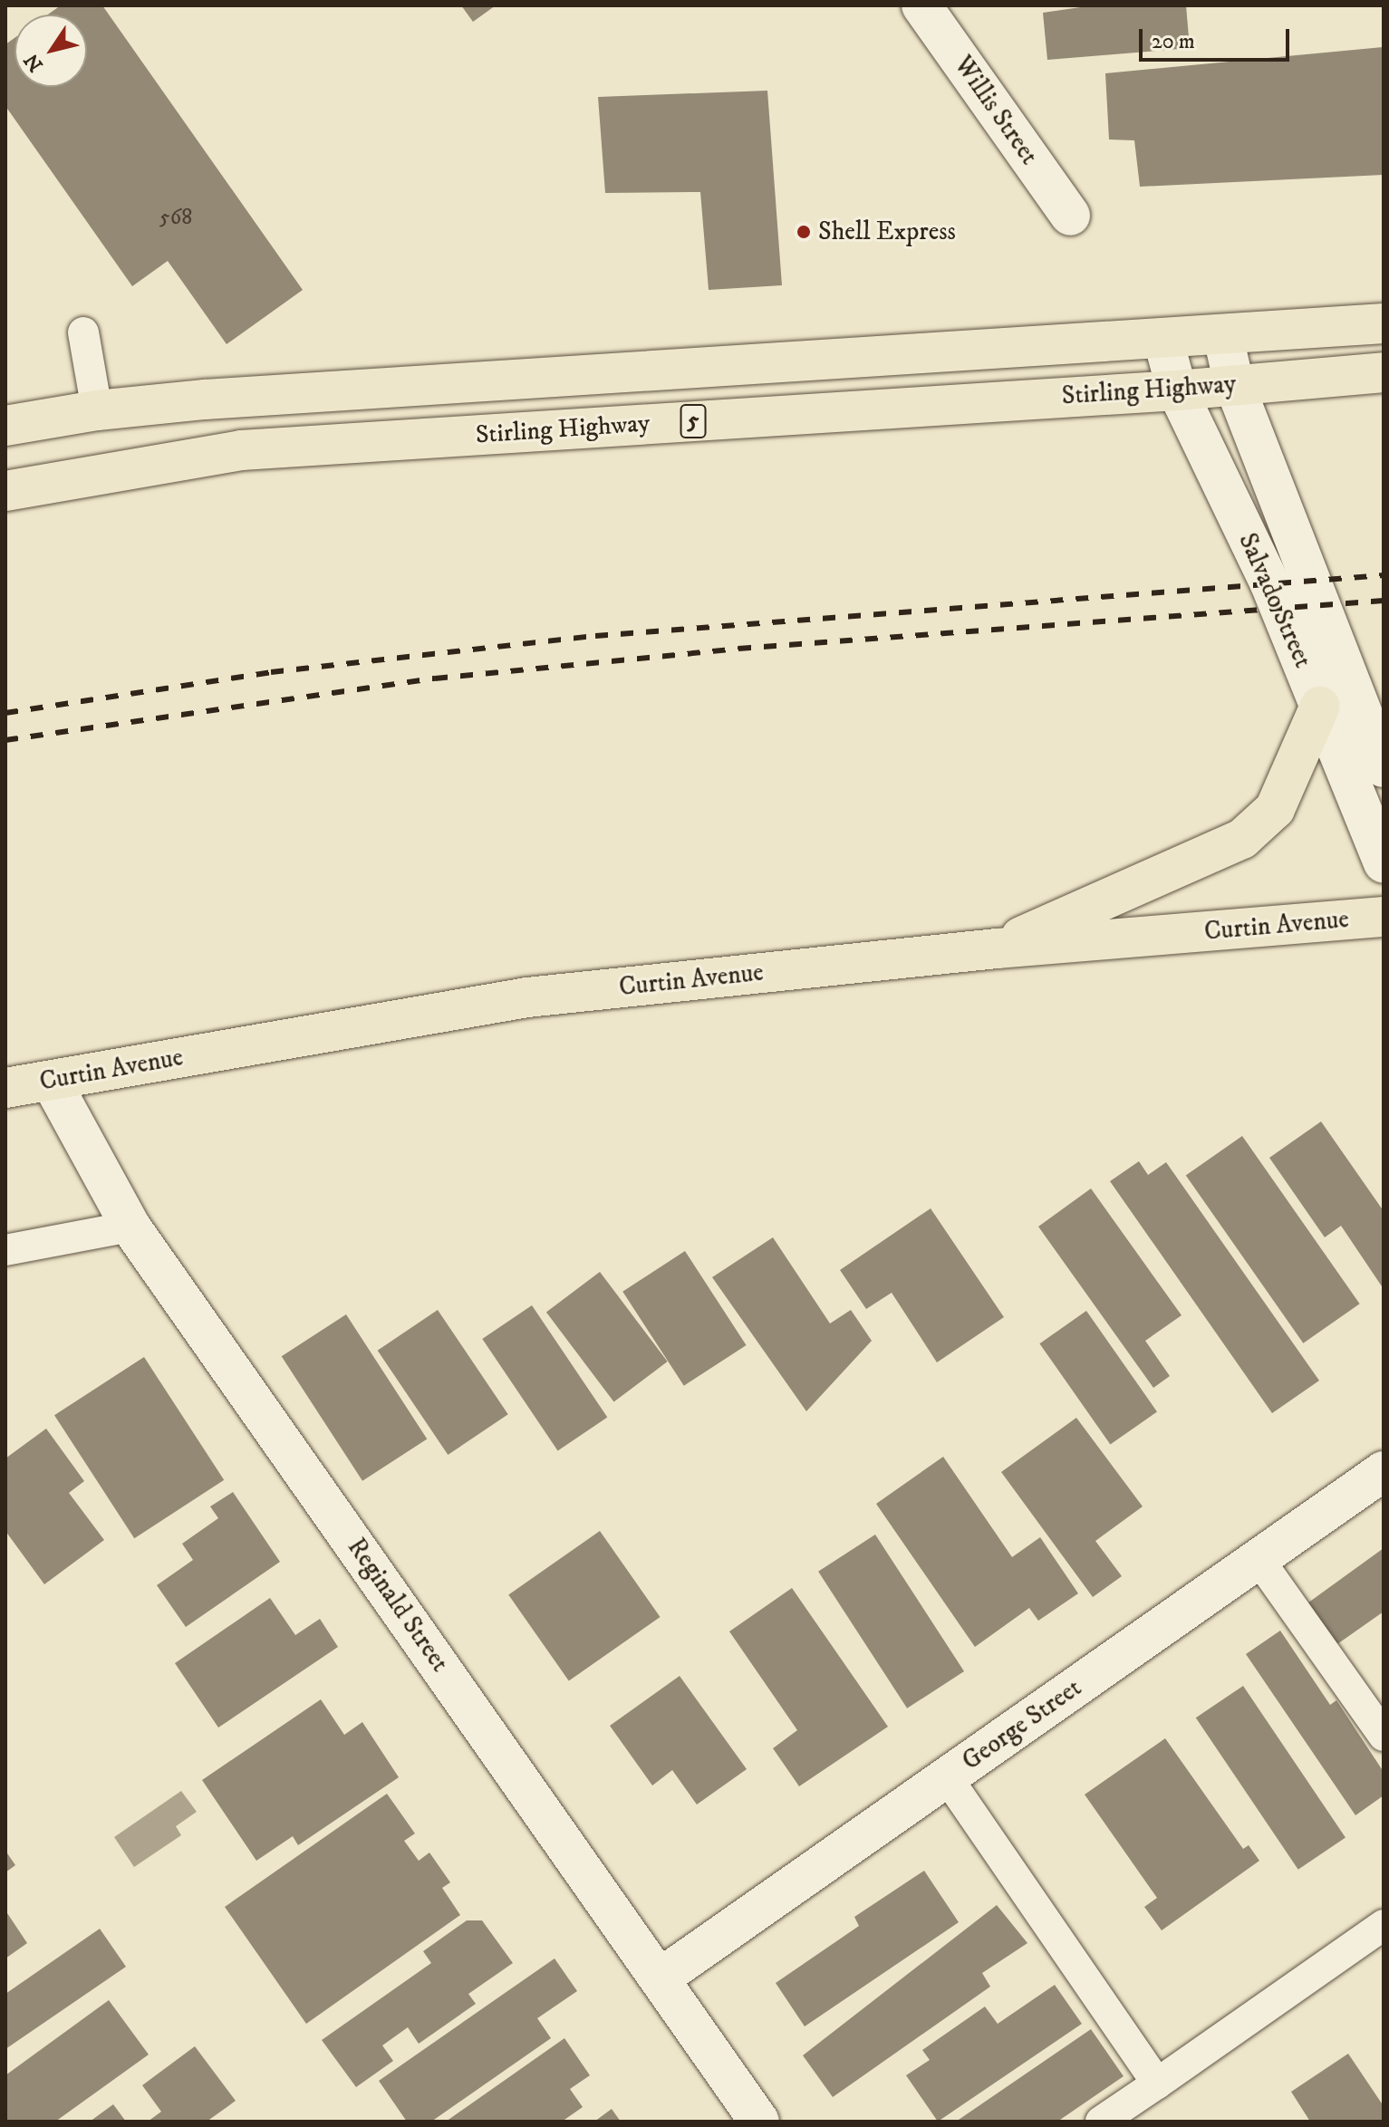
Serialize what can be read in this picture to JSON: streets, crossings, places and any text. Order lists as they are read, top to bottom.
{
  "streets": {
    "main road": ["Stirling Highway", "5", "Curtin Avenue"],
    "street": [
      "Willis Street",
      "Salvado Street",
      "Reginald Street",
      "George Street"
    ]
  },
  "crossings": [
    ["Stirling Highway", "Salvado Street"],
    ["Curtin Avenue", "Reginald Street"],
    ["Reginald Street", "George Street"]
  ],
  "places": ["Shell Express"],
  "house_numbers": ["568"],
  "scale_bar": "20 m",
  "north": "bottom left"
}
